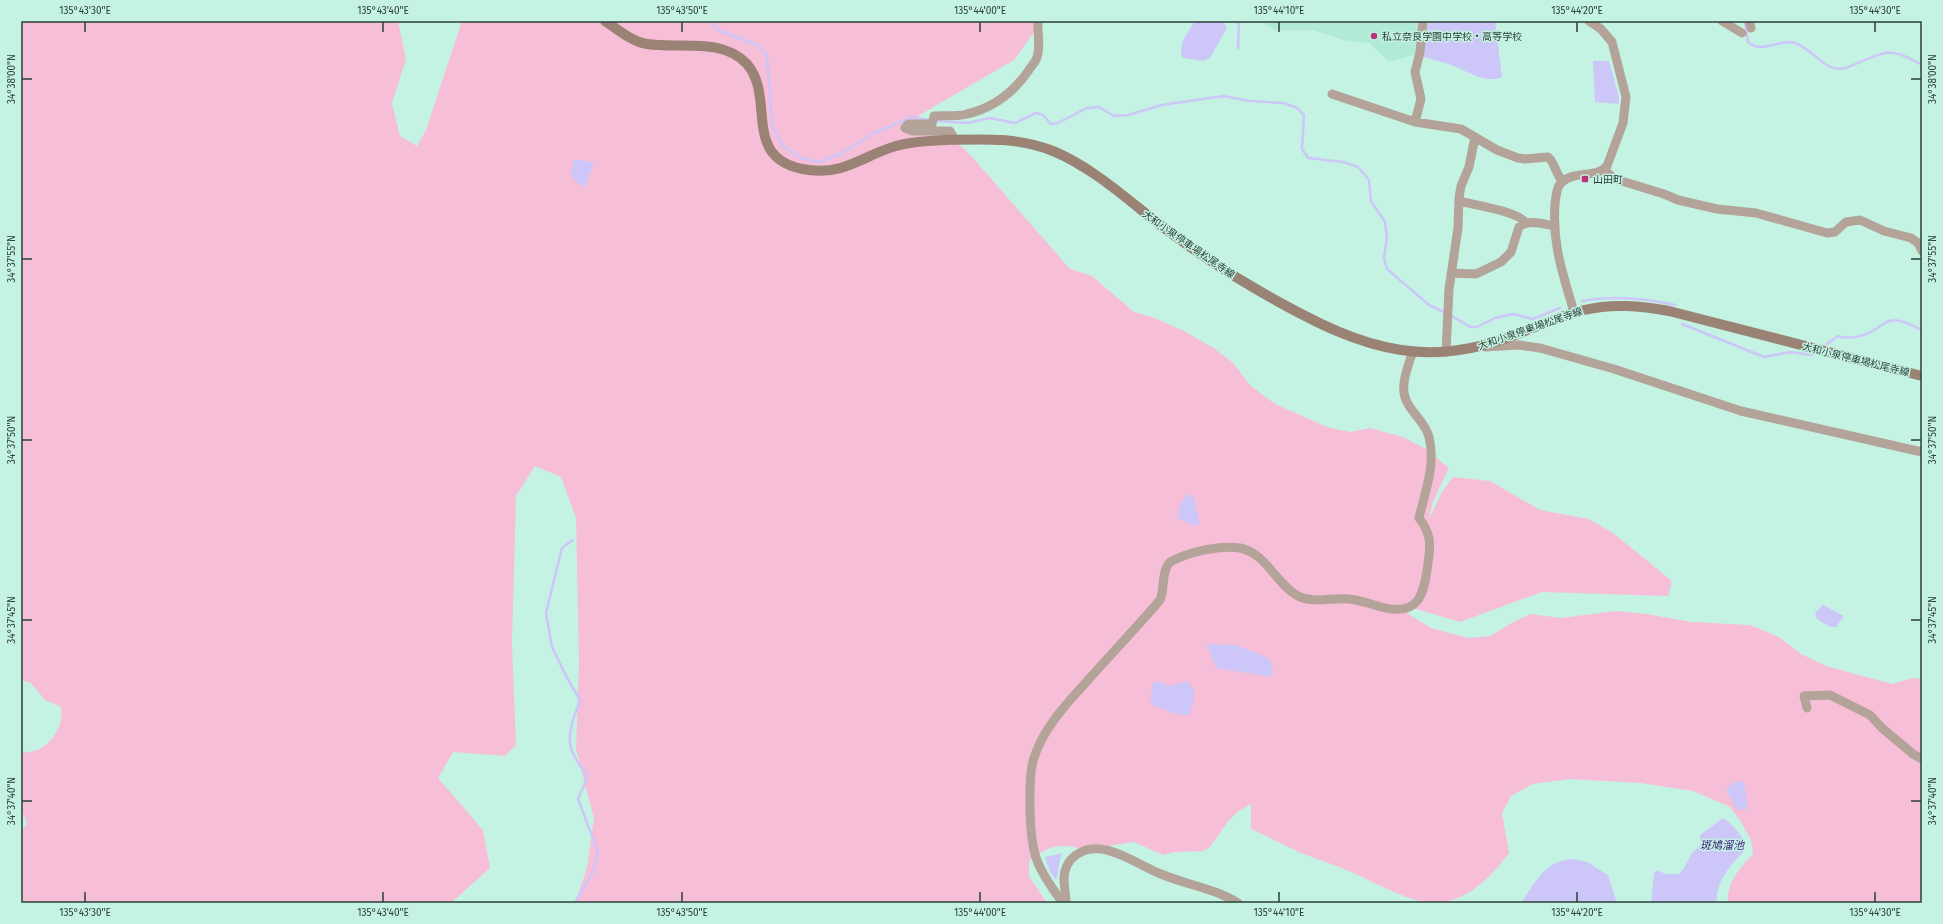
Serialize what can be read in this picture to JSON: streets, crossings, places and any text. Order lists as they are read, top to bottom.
{
  "streets": {
    "main road": ["大和小泉停車場松尾寺線"]
  },
  "water": ["斑鳩溜池"],
  "places": {
    "other": ["私立奈良学園中学校・高等学校"],
    "transit": ["山田町"]
  },
  "coordinates": [
    "135°43'30\"E",
    "135°43'40\"E",
    "135°43'50\"E",
    "135°44'00\"E",
    "135°44'10\"E",
    "135°44'20\"E",
    "135°44'30\"E",
    "34°38'00\"N",
    "34°37'55\"N",
    "34°37'50\"N",
    "34°37'45\"N",
    "34°37'40\"N"
  ]
}
